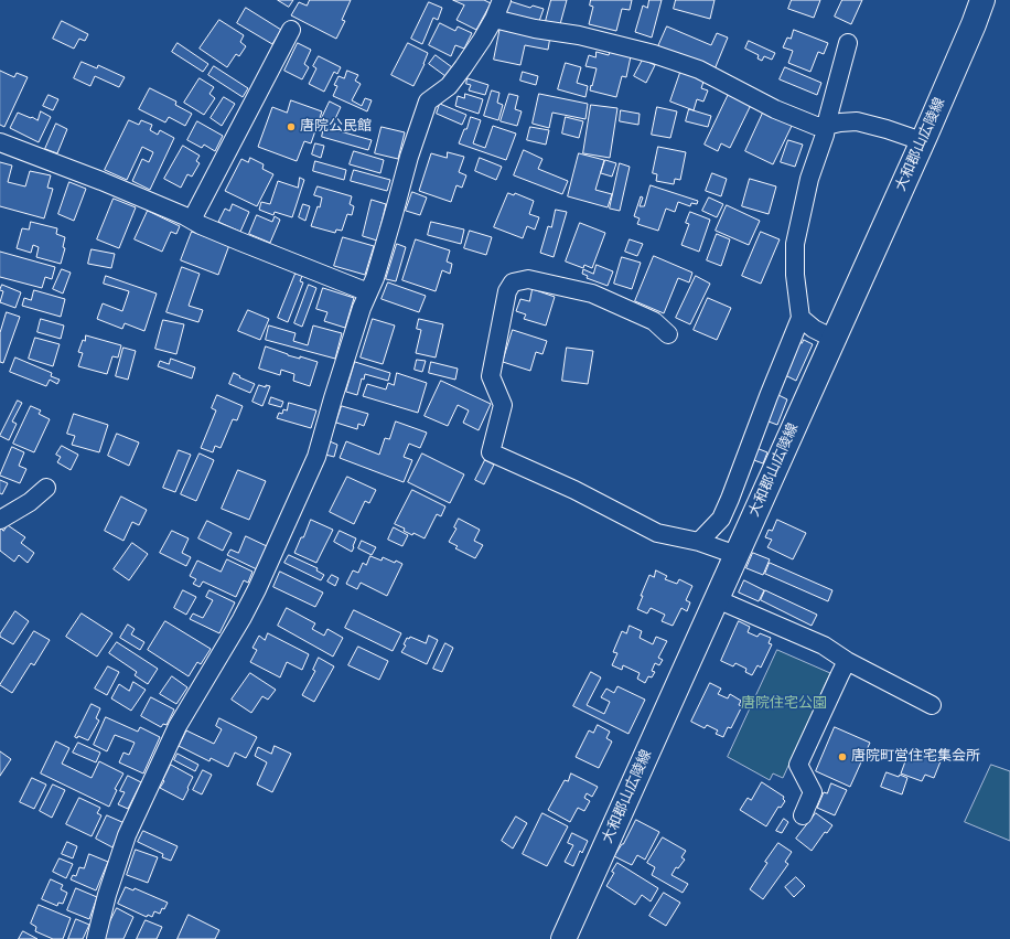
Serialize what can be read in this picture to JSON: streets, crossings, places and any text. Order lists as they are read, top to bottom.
{
  "streets": {
    "main road": ["大和郡山広陵線"]
  },
  "parks": ["唐院住宅公園"],
  "places": ["唐院公民館", "唐院町営住宅集会所"]
}
